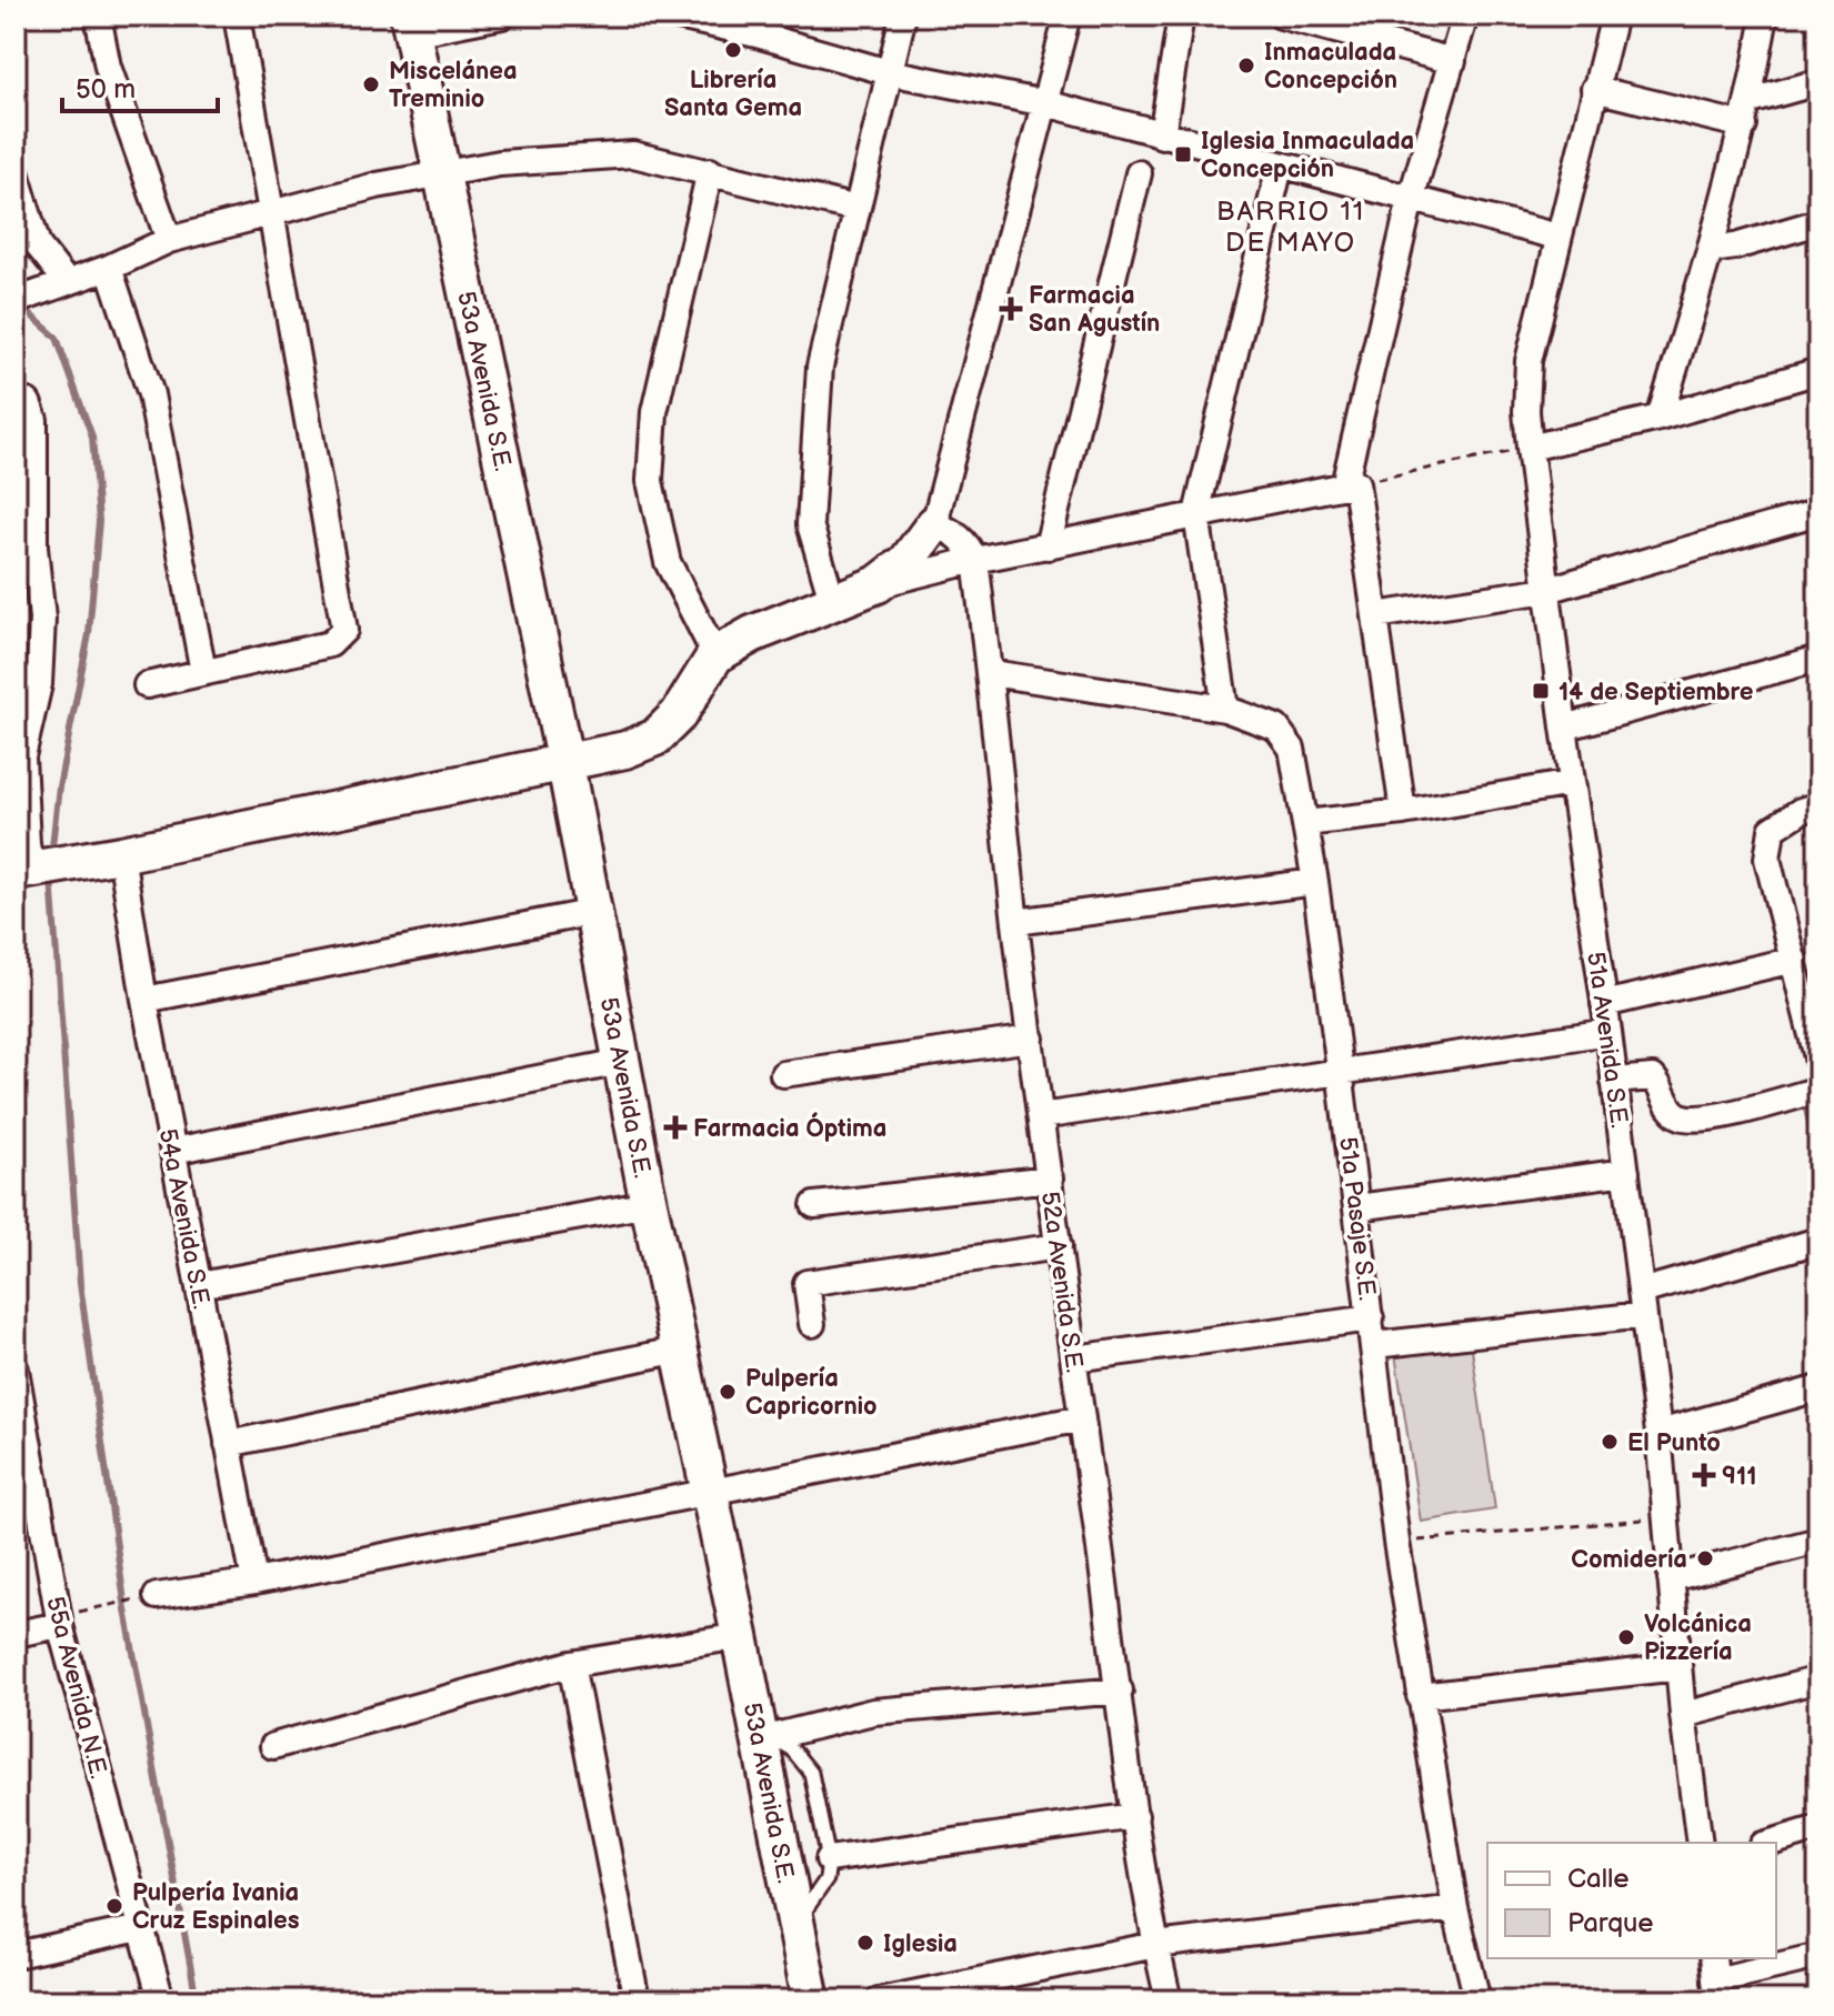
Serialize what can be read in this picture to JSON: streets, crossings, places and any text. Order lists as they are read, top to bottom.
{
  "streets": {
    "street": [
      "53a Avenida S.E.",
      "51a Avenida S.E.",
      "54a Avenida S.E.",
      "51a Pasaje S.E.",
      "52a Avenida S.E.",
      "55a Avenida N.E."
    ]
  },
  "crossings": [
    ["51a Pasaje S.E.", "52a Avenida S.E."]
  ],
  "districts": ["BARRIO 11 DE MAYO"],
  "places": {
    "other": [
      "Librería Santa Gema",
      "Inmaculada Concepción",
      "Miscelánea Treminio",
      "Pulpería Capricornio",
      "El Punto",
      "Comidería",
      "Volcánica Pizzería",
      "Pulpería Ivania Cruz Espinales",
      "Iglesia"
    ],
    "transit": ["Iglesia Inmaculada Concepción", "14 de Septiembre"],
    "health": ["Farmacia San Agustín", "Farmacia Óptima", "911"]
  },
  "legend": ["Calle", "Parque"],
  "scale_bar": "50 m"
}
